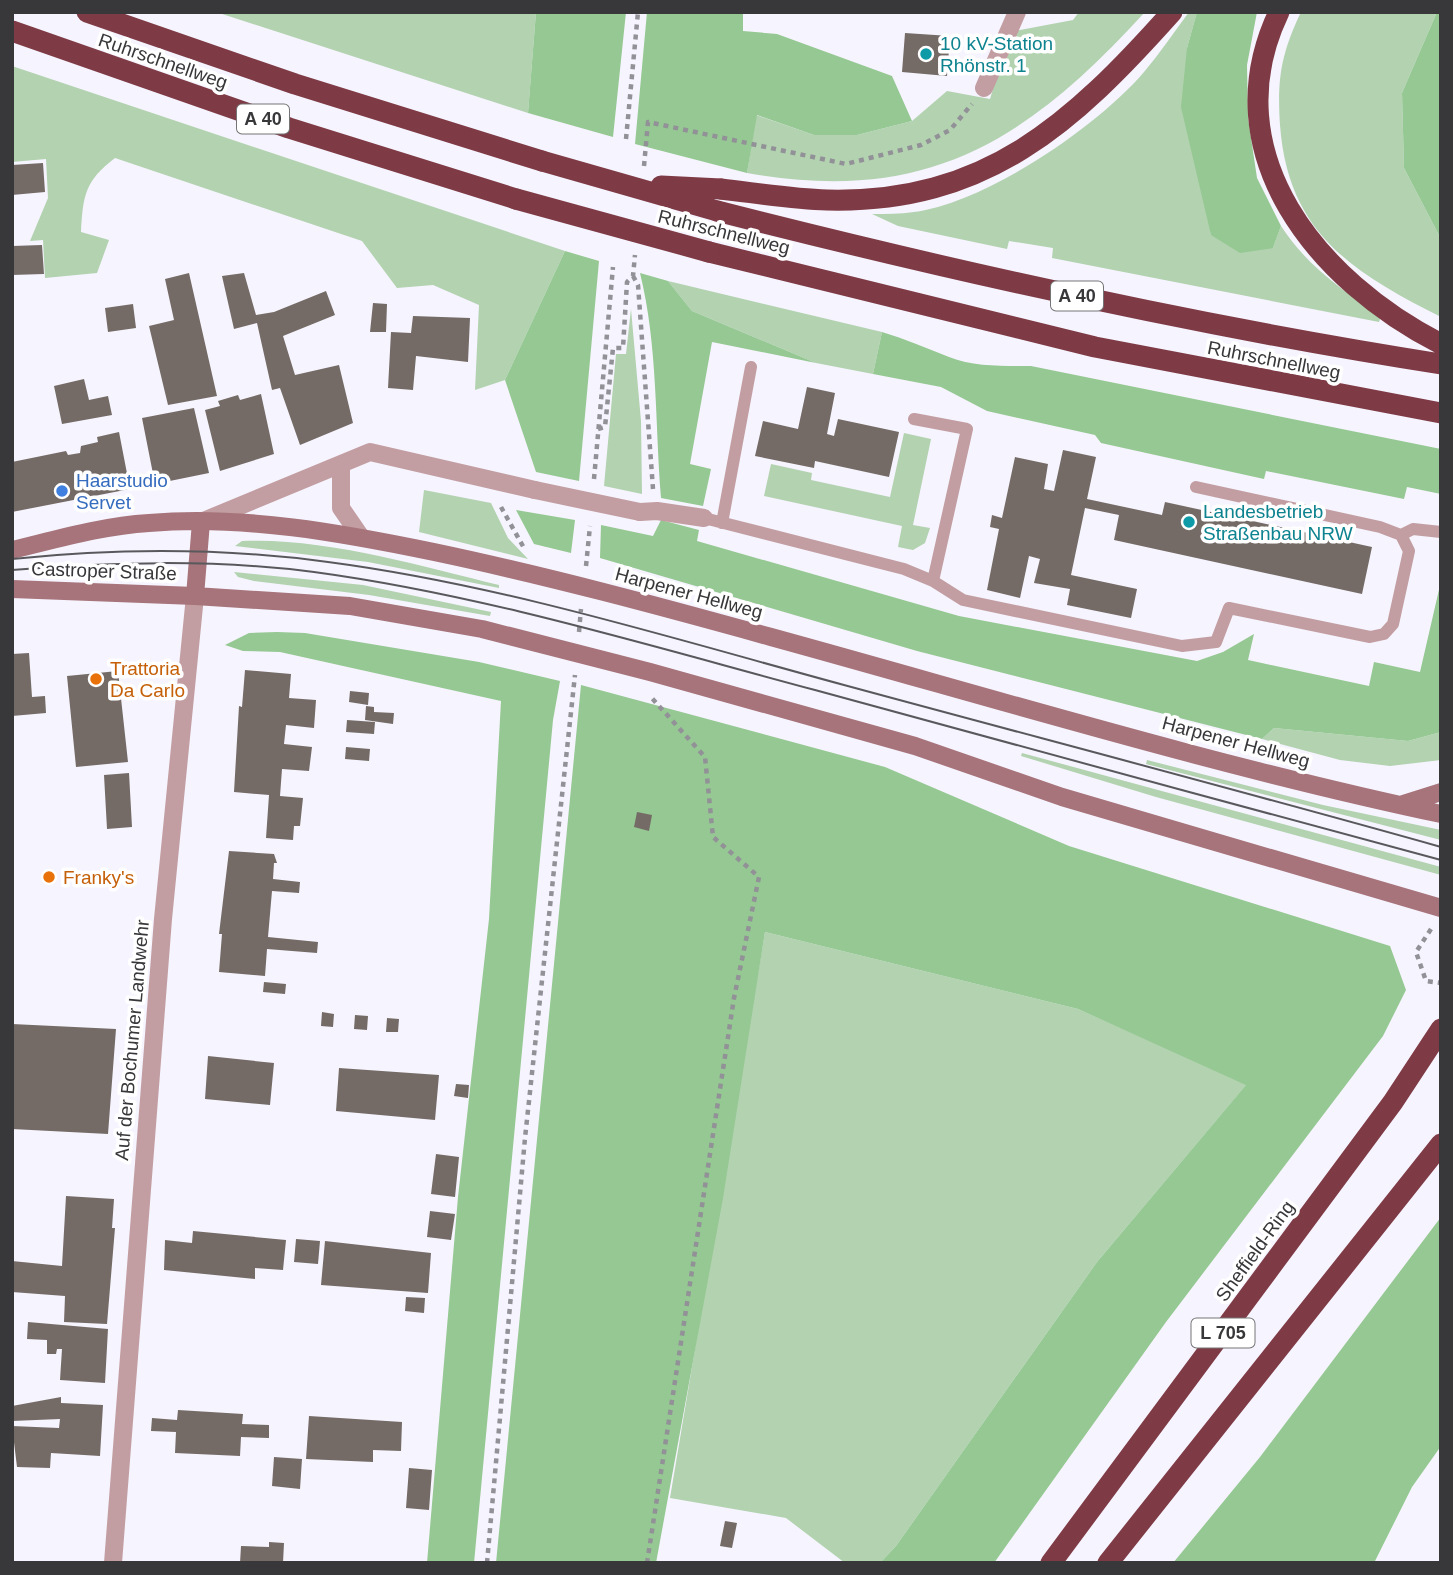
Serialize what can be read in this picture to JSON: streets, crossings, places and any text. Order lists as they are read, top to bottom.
{
  "streets": {
    "highway": [
      "Ruhrschnellweg",
      "A 40",
      "Sheffield-Ring",
      "L 705"
    ],
    "main road": ["Castroper Straße", "Harpener Hellweg", "Auf der Bochumer Landwehr"]
  },
  "crossings": [
    ["Castroper Straße", "Harpener Hellweg"],
    ["Castroper Straße", "Auf der Bochumer Landwehr"]
  ],
  "places": [
    "10 kV-Station Rhönstr. 1",
    "Haarstudio Servet",
    "Landesbetrieb Straßenbau NRW",
    "Trattoria Da Carlo",
    "Franky's"
  ]
}
